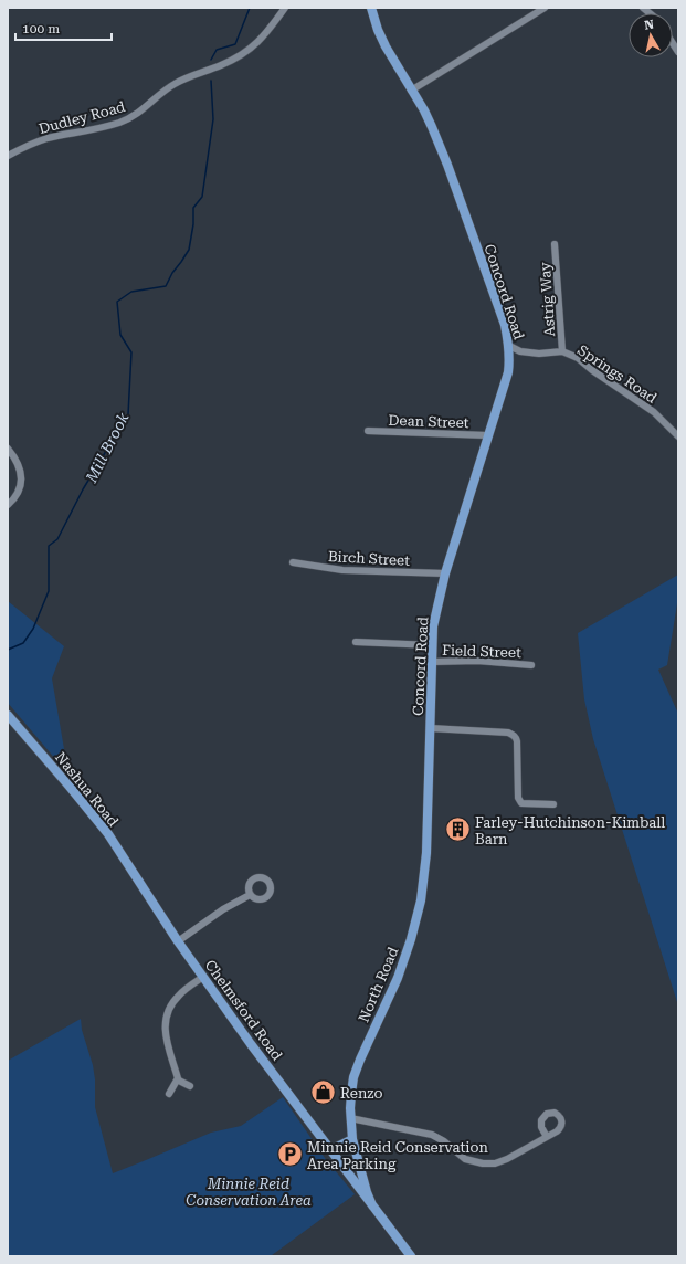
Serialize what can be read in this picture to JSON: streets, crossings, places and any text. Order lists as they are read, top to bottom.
{
  "streets": {
    "main road": [
      "Concord Road",
      "Nashua Road",
      "North Road",
      "Chelmsford Road"
    ],
    "street": [
      "Dudley Road",
      "Astrig Way",
      "Springs Road",
      "Dean Street",
      "Birch Street",
      "Field Street"
    ]
  },
  "crossings": [
    ["Concord Road", "Springs Road"],
    ["Concord Road", "Dean Street"],
    ["Concord Road", "Birch Street"],
    ["Concord Road", "Field Street"],
    ["Concord Road", "North Road"],
    ["Astrig Way", "Springs Road"],
    ["Nashua Road", "Chelmsford Road"]
  ],
  "water": ["Mill Brook"],
  "parks": ["Minnie Reid Conservation Area"],
  "places": {
    "building": ["Farley-Hutchinson-Kimball Barn"],
    "shop": ["Renzo"],
    "parking": ["Minnie Reid Conservation Area Parking"]
  },
  "scale_bar": "100 m",
  "north": "top"
}
